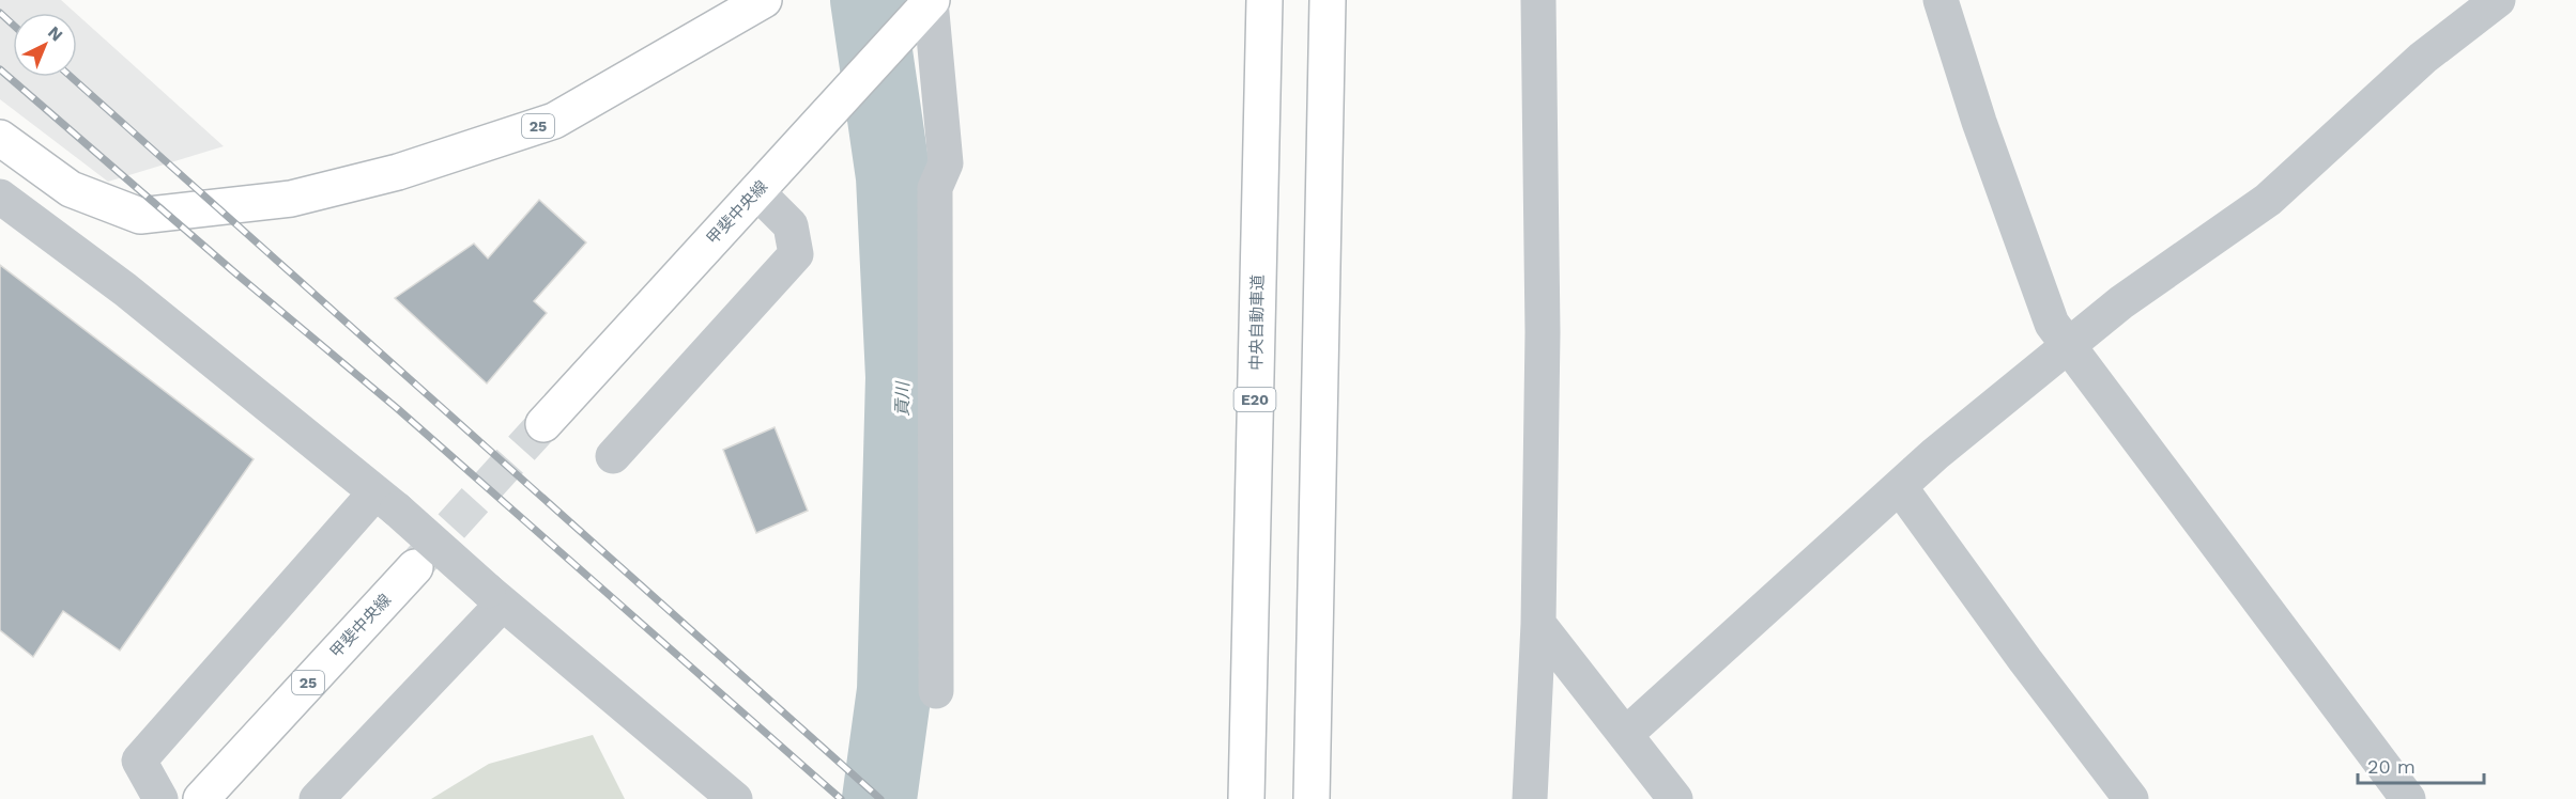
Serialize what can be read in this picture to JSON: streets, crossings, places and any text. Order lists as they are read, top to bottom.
{
  "streets": {
    "main road": [
      "25",
      "甲斐中央線",
      "中央自動車道",
      "E20"
    ]
  },
  "water": ["貢川"],
  "scale_bar": "20 m",
  "north": "top right"
}
